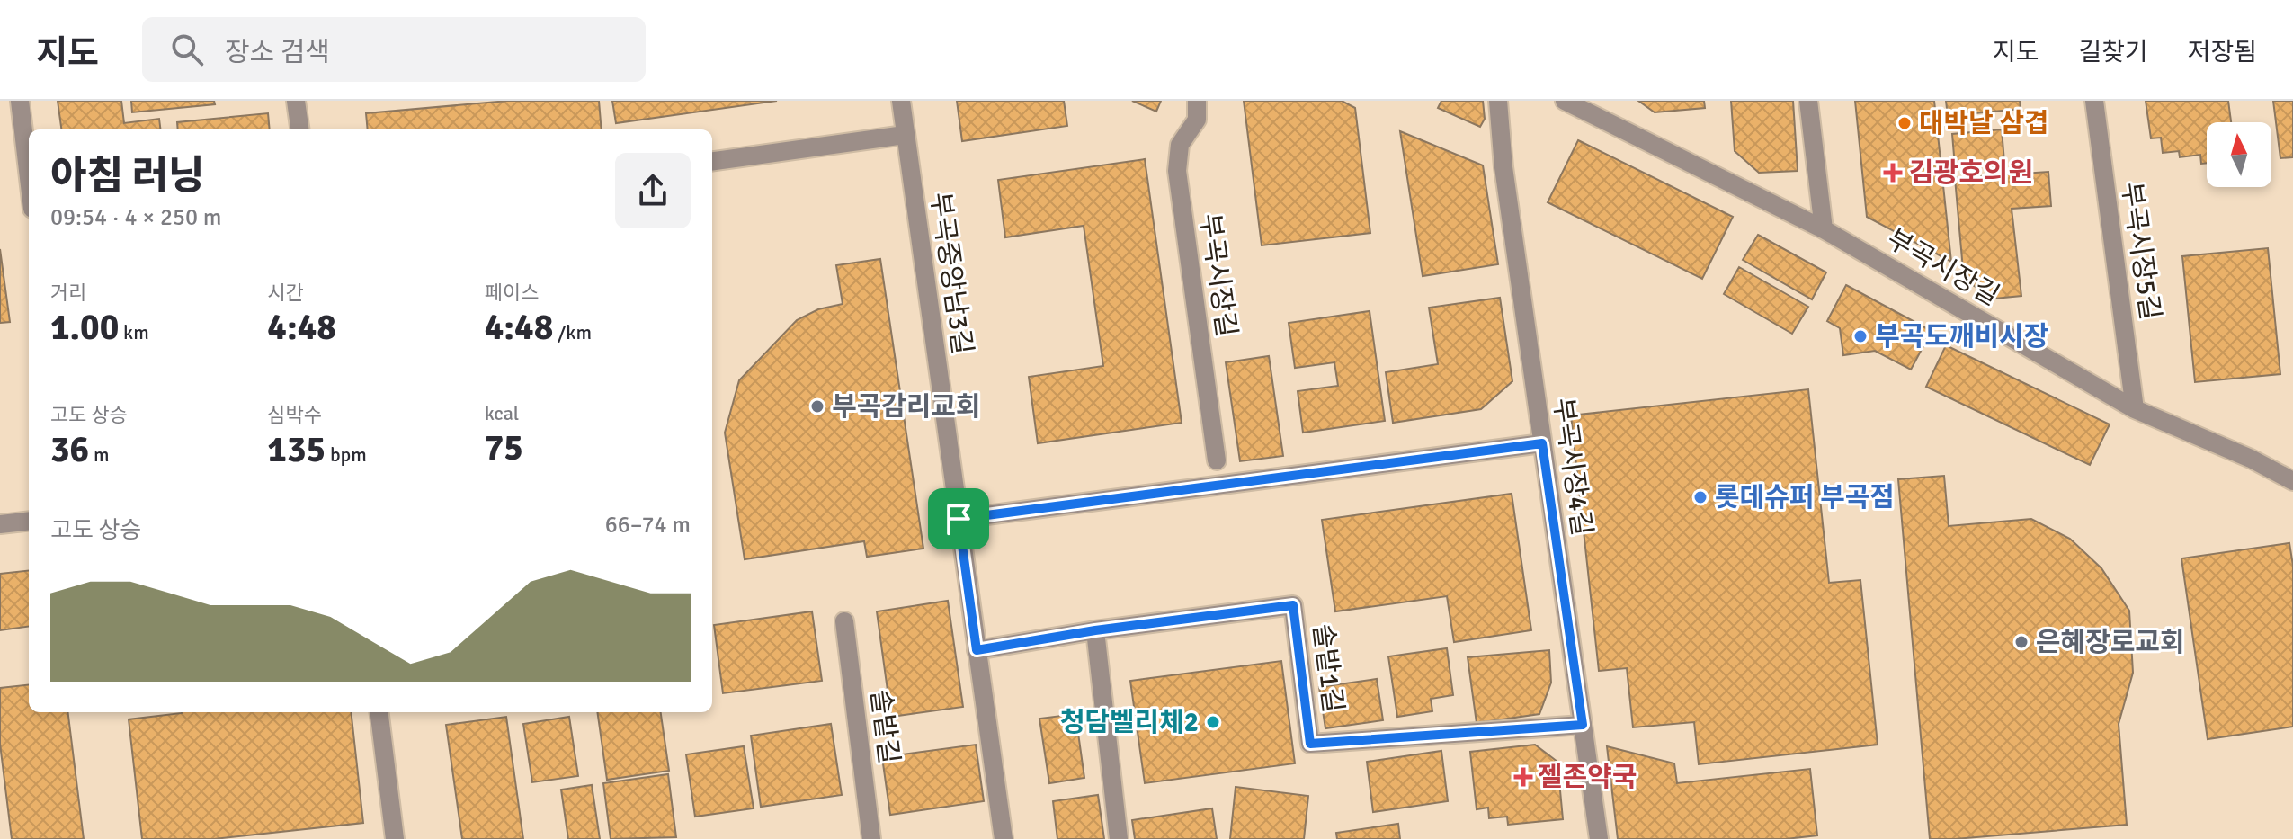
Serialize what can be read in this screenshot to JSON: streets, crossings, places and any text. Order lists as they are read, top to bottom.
{
  "streets": {
    "street": [
      "부곡시장5길",
      "부곡시장길",
      "부곡중앙남3길",
      "부곡시장4길",
      "솔밭1길",
      "솔밭길"
    ]
  },
  "crossings": [
    ["부곡시장5길", "부곡시장길"],
    ["부곡시장4길", "솔밭1길"]
  ],
  "places": {
    "other": [
      "대박날 삼겹",
      "부곡도깨비시장",
      "부곡감리교회",
      "롯데슈퍼 부곡점",
      "은혜장로교회",
      "청담벨리체2"
    ],
    "health": ["김광호의원", "젤존약국"]
  },
  "north": "top",
  "page": {
    "header": "지도",
    "search": "장소 검색",
    "nav": ["지도", "길찾기", "저장됨"],
    "heading": ["아침 러닝", "09:54 · 4 × 250 m"],
    "stats": [
      ["거리", "1.00 km"],
      ["시간", "4:48"],
      ["페이스", "4:48 /km"],
      ["고도 상승", "36 m"],
      ["심박수", "135 bpm"],
      ["kcal", "75"]
    ],
    "chart": ["고도 상승", "66–74 m"]
  }
}
